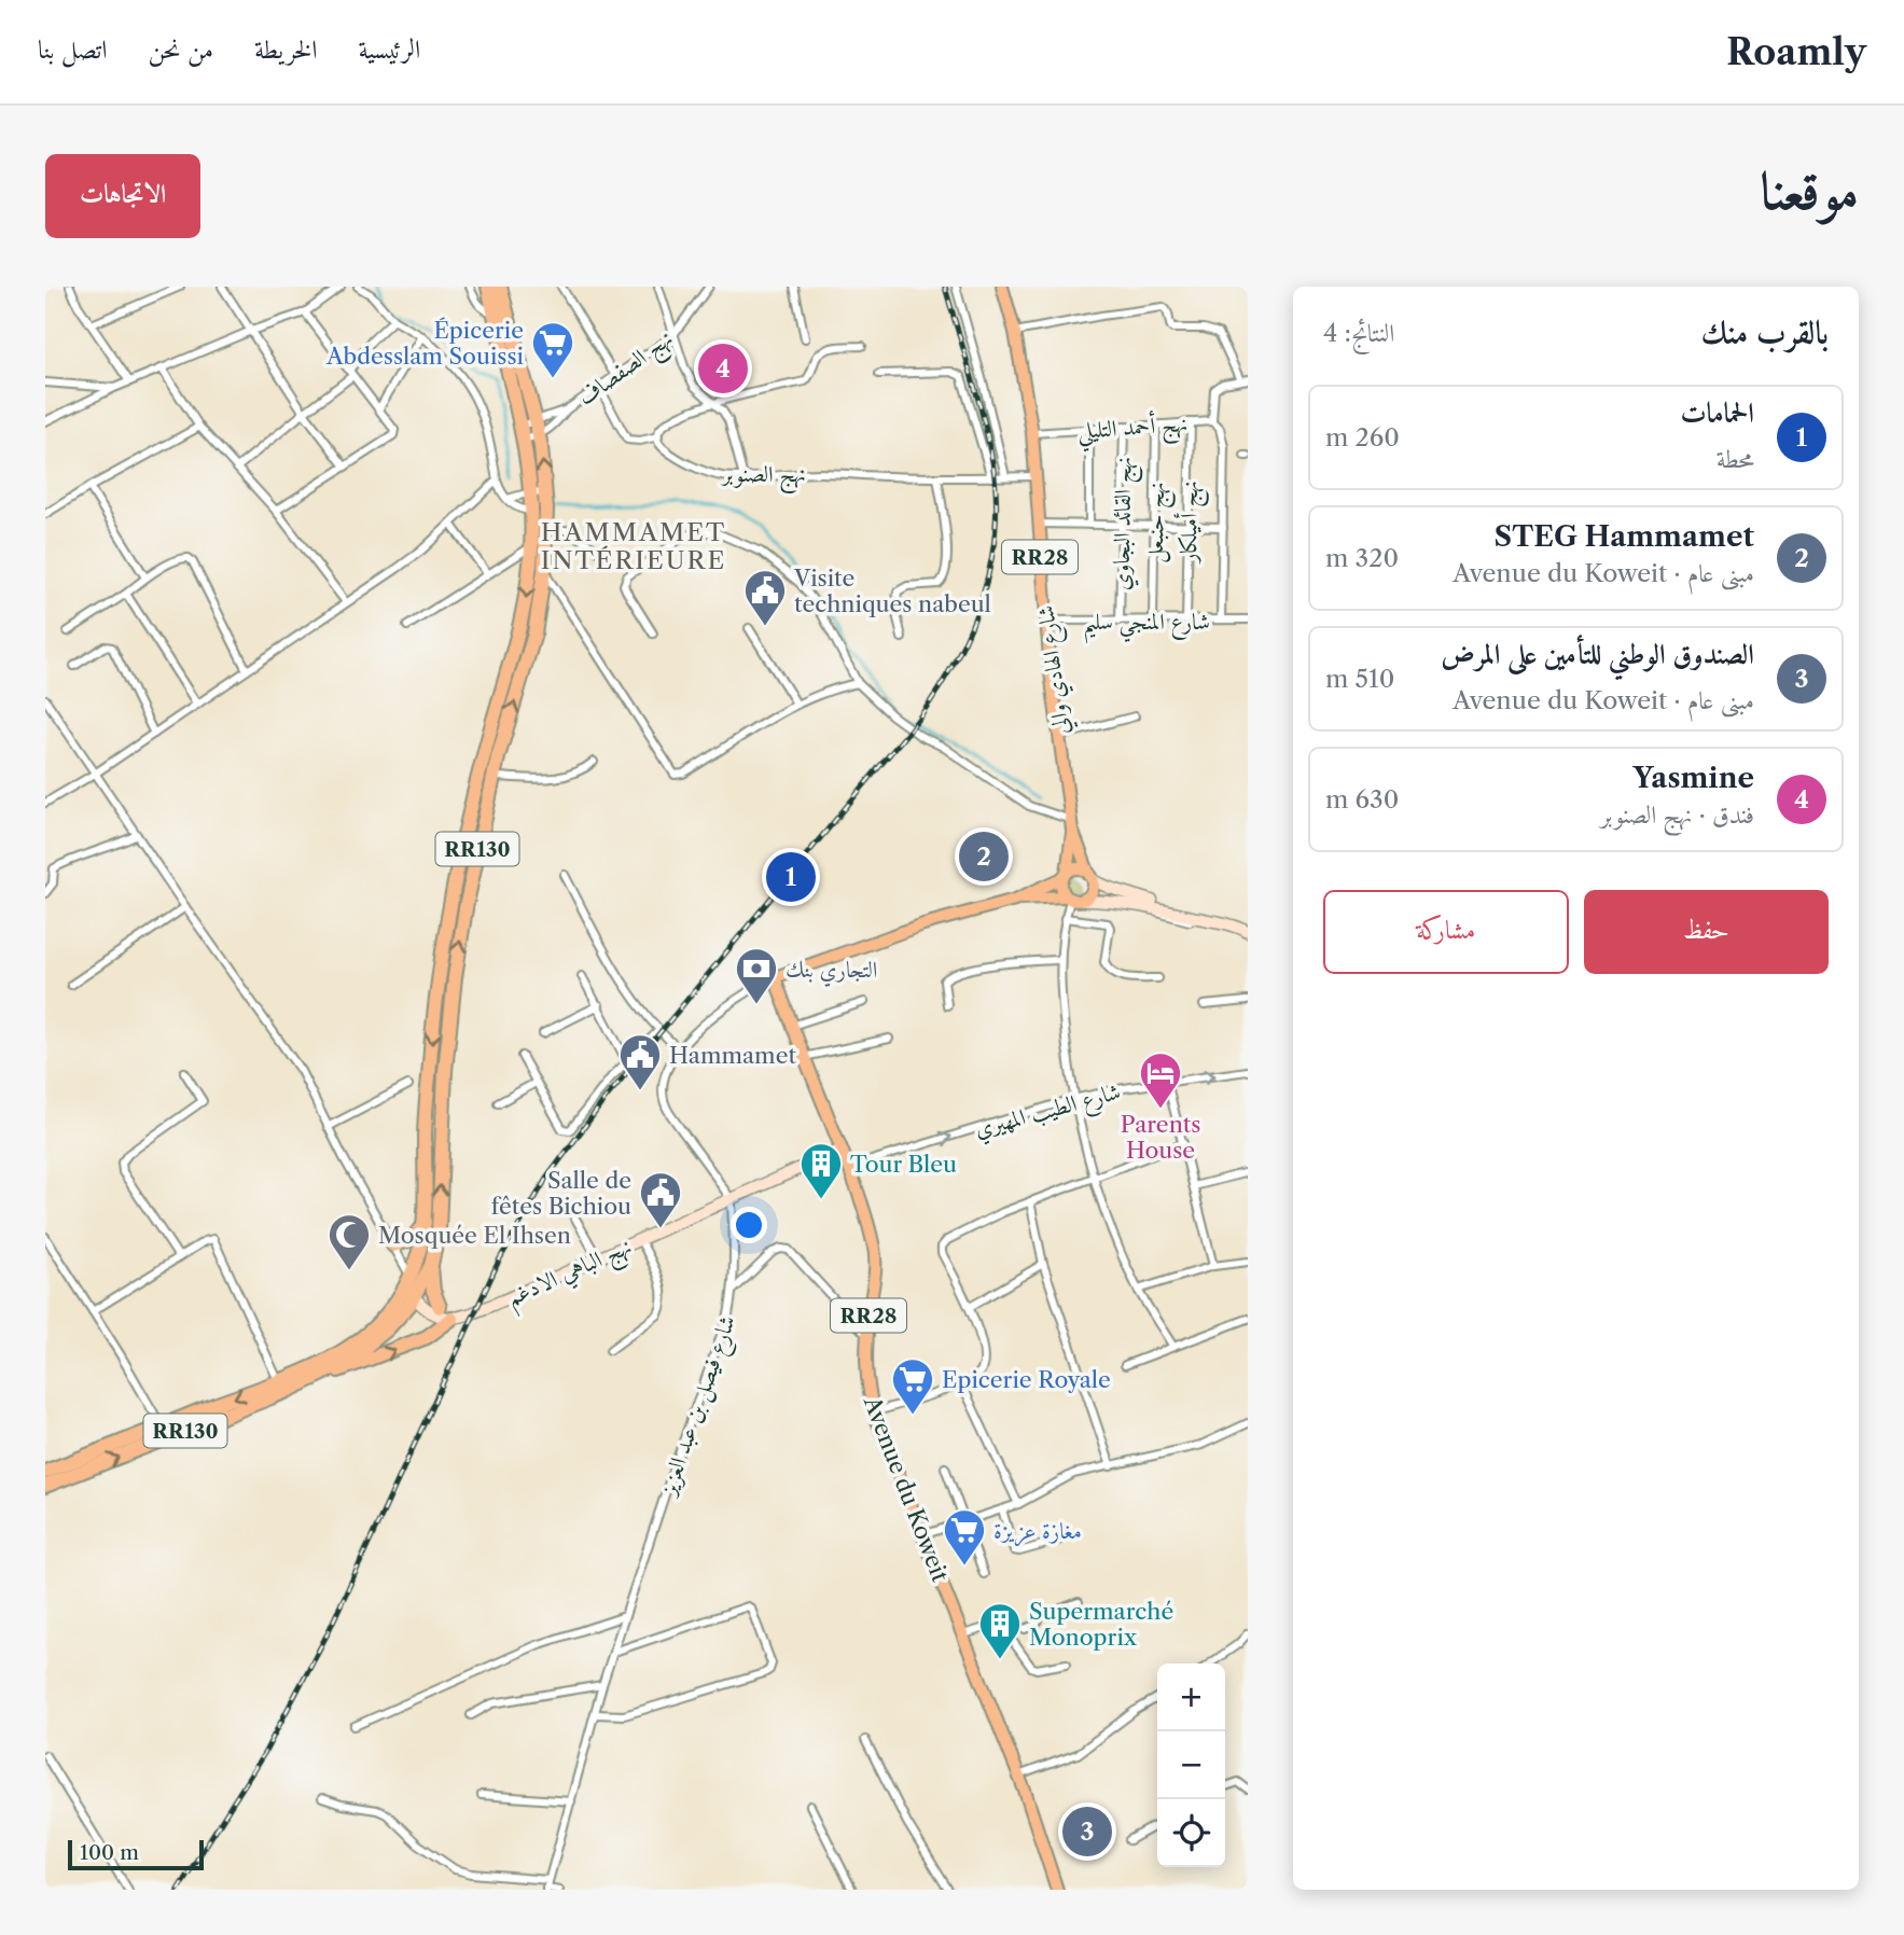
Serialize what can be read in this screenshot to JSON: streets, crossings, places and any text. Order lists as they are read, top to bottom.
{
  "streets": {
    "highway": ["RR130"],
    "main road": [
      "RR28",
      "شارع الهادي والي",
      "نهج الباهي الادغم",
      "Avenue du Koweit"
    ],
    "street": [
      "نهج الصفصاف",
      "نهج أحمد التليلي",
      "نهج الصنوبر",
      "نهج أميلكار",
      "نهج حنبعل",
      "نهج القائد البجاوي",
      "شارع المنجي سليم",
      "شارع الطيب المهيري",
      "شارع فيصل بن عبد العزيز"
    ]
  },
  "crossings": [
    ["نهج الصفصاف", "RR130"],
    ["نهج أحمد التليلي", "نهج أميلكار"],
    ["نهج أحمد التليلي", "نهج حنبعل"],
    ["نهج أحمد التليلي", "نهج القائد البجاوي"],
    ["نهج أحمد التليلي", "شارع الهادي والي"],
    ["نهج الصنوبر", "شارع الهادي والي"],
    ["نهج أميلكار", "شارع المنجي سليم"],
    ["نهج حنبعل", "شارع المنجي سليم"],
    ["نهج القائد البجاوي", "شارع المنجي سليم"],
    ["RR28", "شارع الهادي والي"],
    ["شارع المنجي سليم", "شارع الهادي والي"],
    ["شارع الطيب المهيري", "Avenue du Koweit"],
    ["نهج الباهي الادغم", "شارع فيصل بن عبد العزيز"],
    ["نهج الباهي الادغم", "Avenue du Koweit"],
    ["شارع فيصل بن عبد العزيز", "Avenue du Koweit"]
  ],
  "one_way": ["شارع الطيب المهيري"],
  "districts": ["HAMMAMET INTÉRIEURE"],
  "places": {
    "supermarket": ["Épicerie Abdesslam Souissi", "Epicerie Royale", "مغازة عزيزة"],
    "public building": ["Visite techniques nabeul", "Hammamet", "Salle de fêtes Bichiou"],
    "bank": ["التجاري بنك"],
    "hotel": ["Parents House"],
    "building": ["Tour Bleu", "Supermarché Monoprix"],
    "mosque": ["Mosquée El Ihsen"]
  },
  "scale_bar": "100 m",
  "page": {
    "header": "Roamly",
    "nav": [
      "الرئيسية",
      "الخريطة",
      "من نحن",
      "اتصل بنا"
    ],
    "title": "موقعنا",
    "buttons": [
      "الاتجاهات",
      ["حفظ", "مشاركة"]
    ],
    "heading": ["بالقرب منك", "النتائج: 4"],
    "pins": [
      "4",
      "2",
      "1",
      "3"
    ],
    "list": [
      {
        "mark": "1",
        "name": "الحمامات",
        "note": "محطة",
        "value": "260 m"
      },
      {
        "mark": "2",
        "name": "STEG Hammamet",
        "note": "مبنى عام · Avenue du Koweit",
        "value": "320 m"
      },
      {
        "mark": "3",
        "name": "الصندوق الوطني للتأمين على المرض",
        "note": "مبنى عام · Avenue du Koweit",
        "value": "510 m"
      },
      {
        "mark": "4",
        "name": "Yasmine",
        "note": "فندق · نهج الصنوبر",
        "value": "630 m"
      }
    ],
    "map_buttons": ["+", "−"],
    "scale": "100 m"
  }
}
